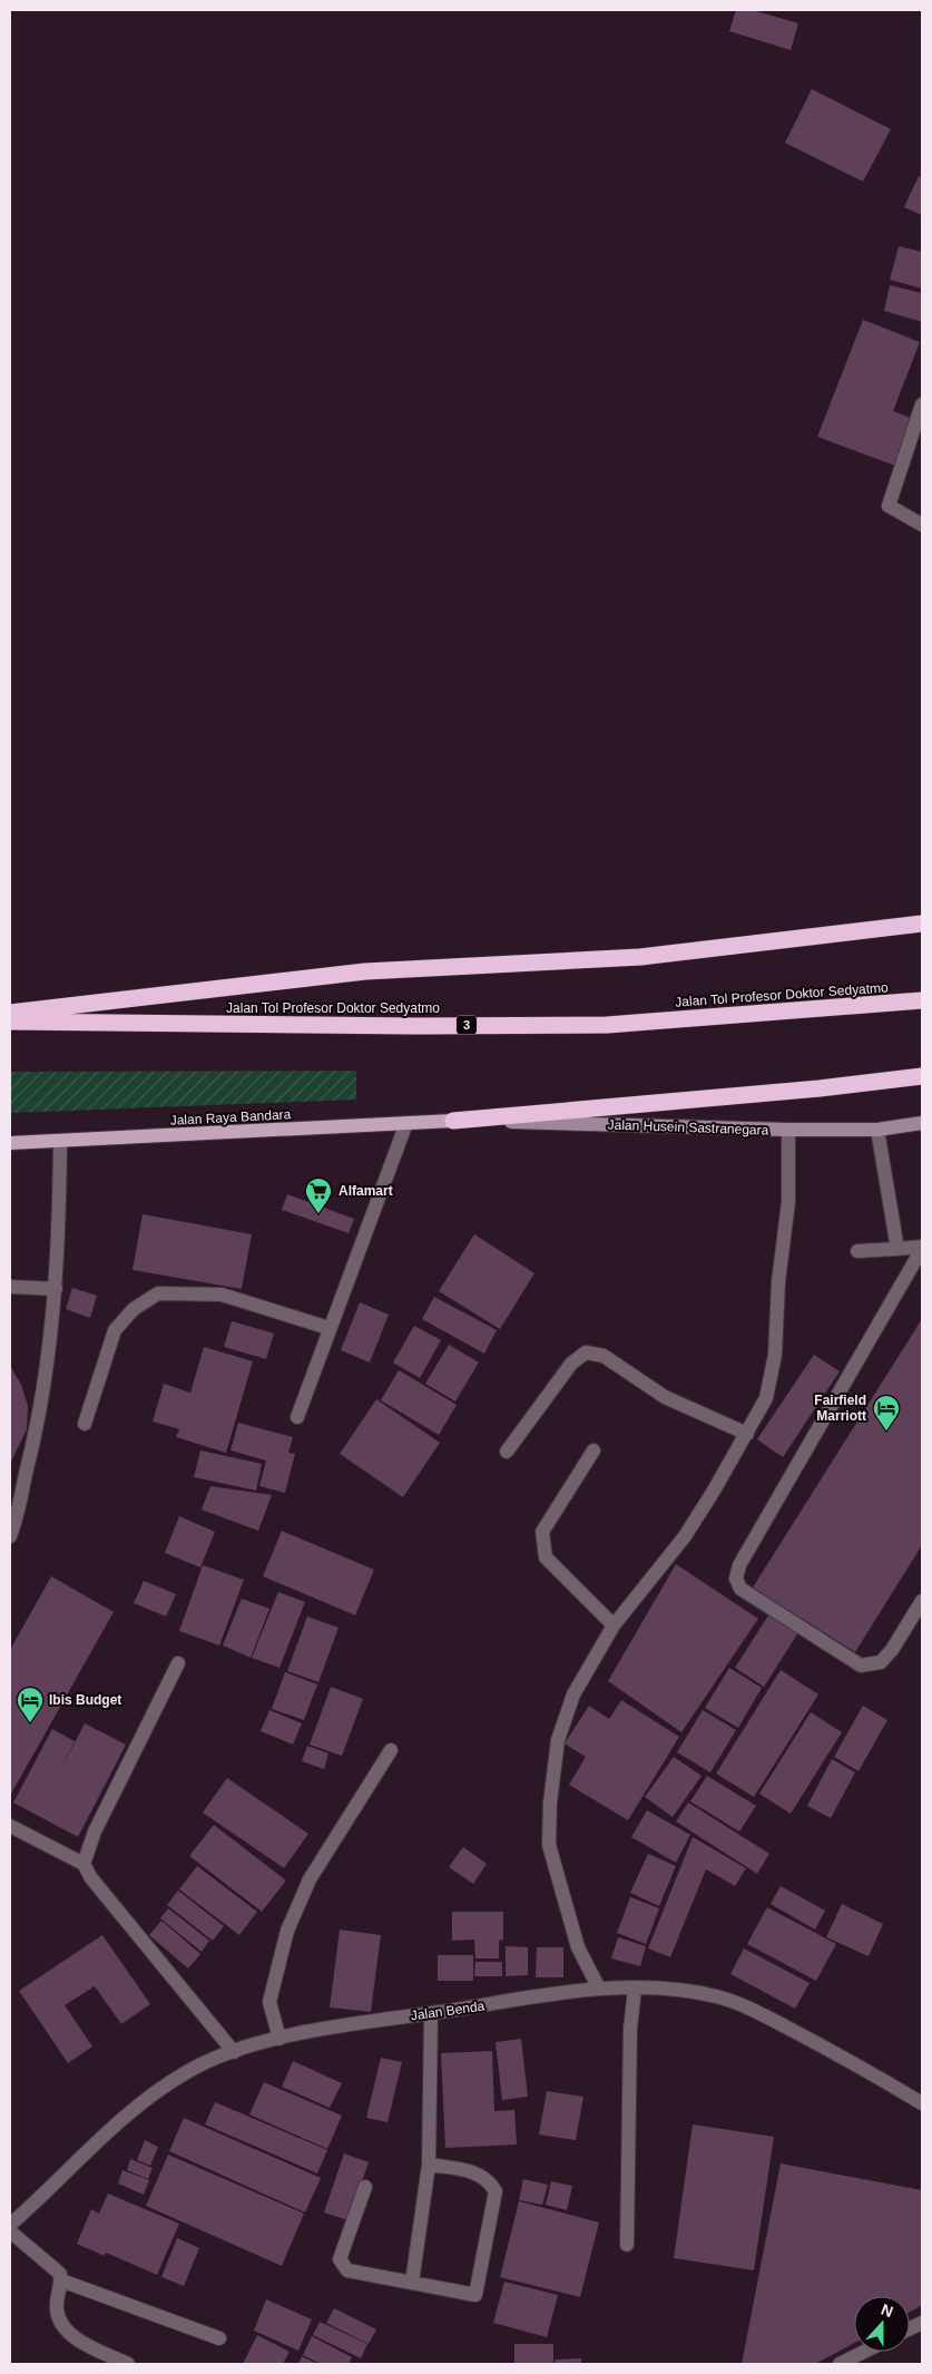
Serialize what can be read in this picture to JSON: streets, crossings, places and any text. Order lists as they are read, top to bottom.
{
  "streets": {
    "highway": ["Jalan Tol Profesor Doktor Sedyatmo", "3"],
    "main road": ["Jalan Raya Bandara", "Jalan Husein Sastranegara"],
    "street": ["Jalan Benda"]
  },
  "crossings": [
    ["Jalan Raya Bandara", "Jalan Husein Sastranegara"]
  ],
  "places": {
    "supermarket": ["Alfamart"],
    "hotel": ["Fairfield Marriott", "Ibis Budget"]
  },
  "north": "top"
}
